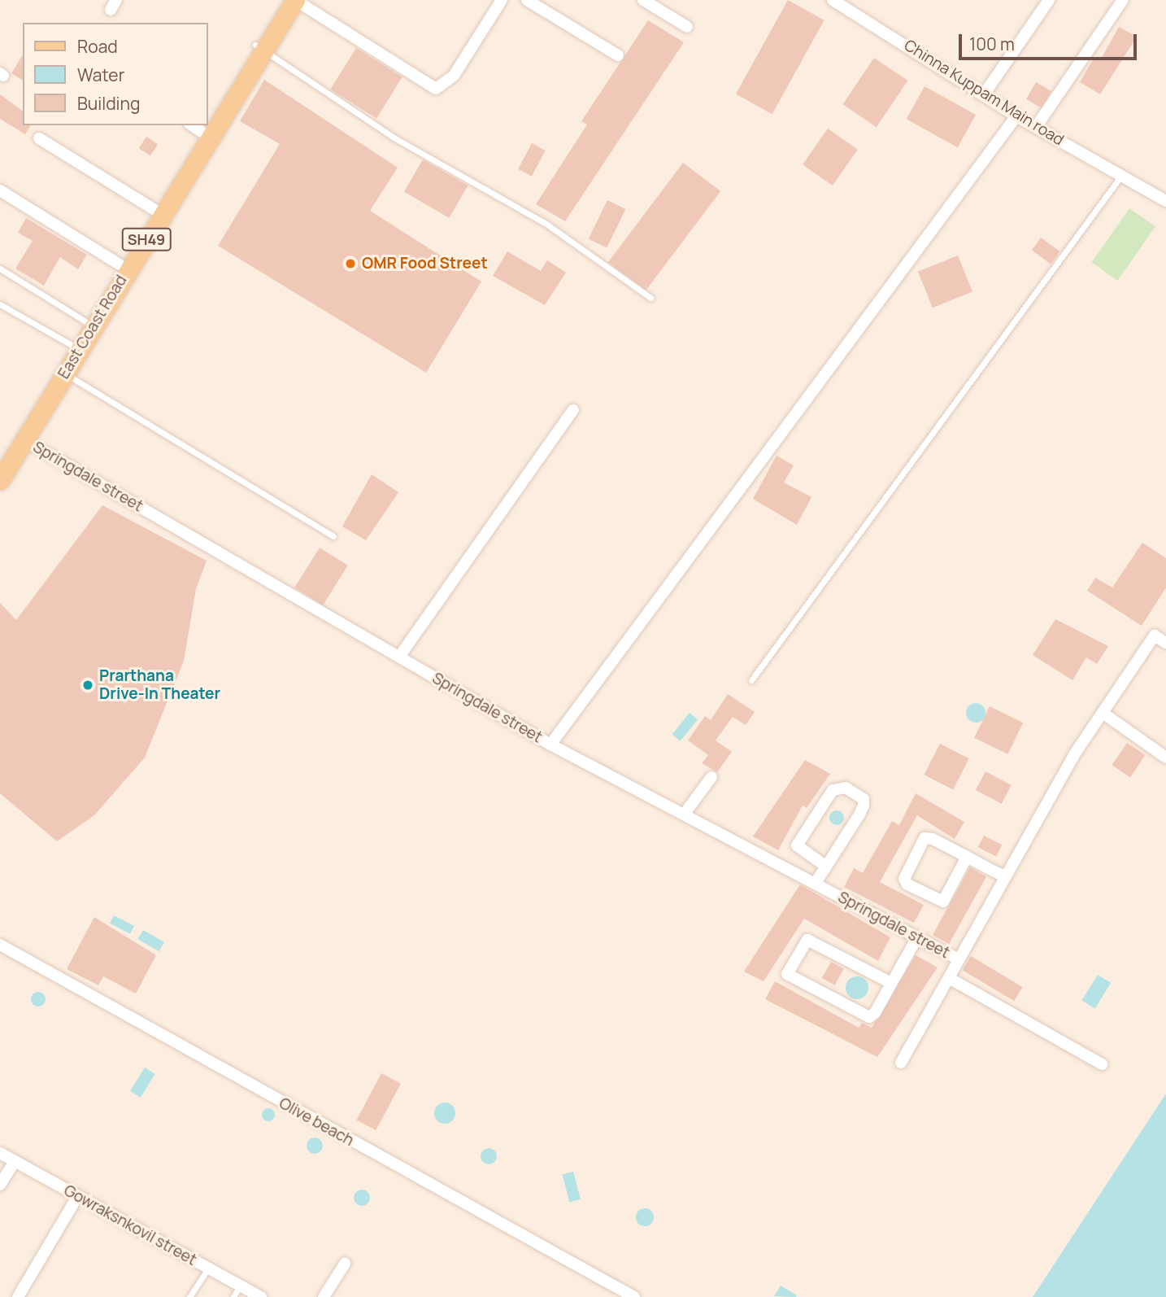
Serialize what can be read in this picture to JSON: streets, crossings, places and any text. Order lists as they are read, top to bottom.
{
  "streets": {
    "main road": ["SH49", "East Coast Road"],
    "street": [
      "Chinna Kuppam Main road",
      "Springdale street",
      "Olive beach",
      "Gowraksnkovil street"
    ]
  },
  "crossings": [
    ["East Coast Road", "Springdale street"]
  ],
  "places": ["OMR Food Street", "Prarthana Drive-In Theater"],
  "legend": ["Road", "Water", "Building"],
  "scale_bar": "100 m"
}
